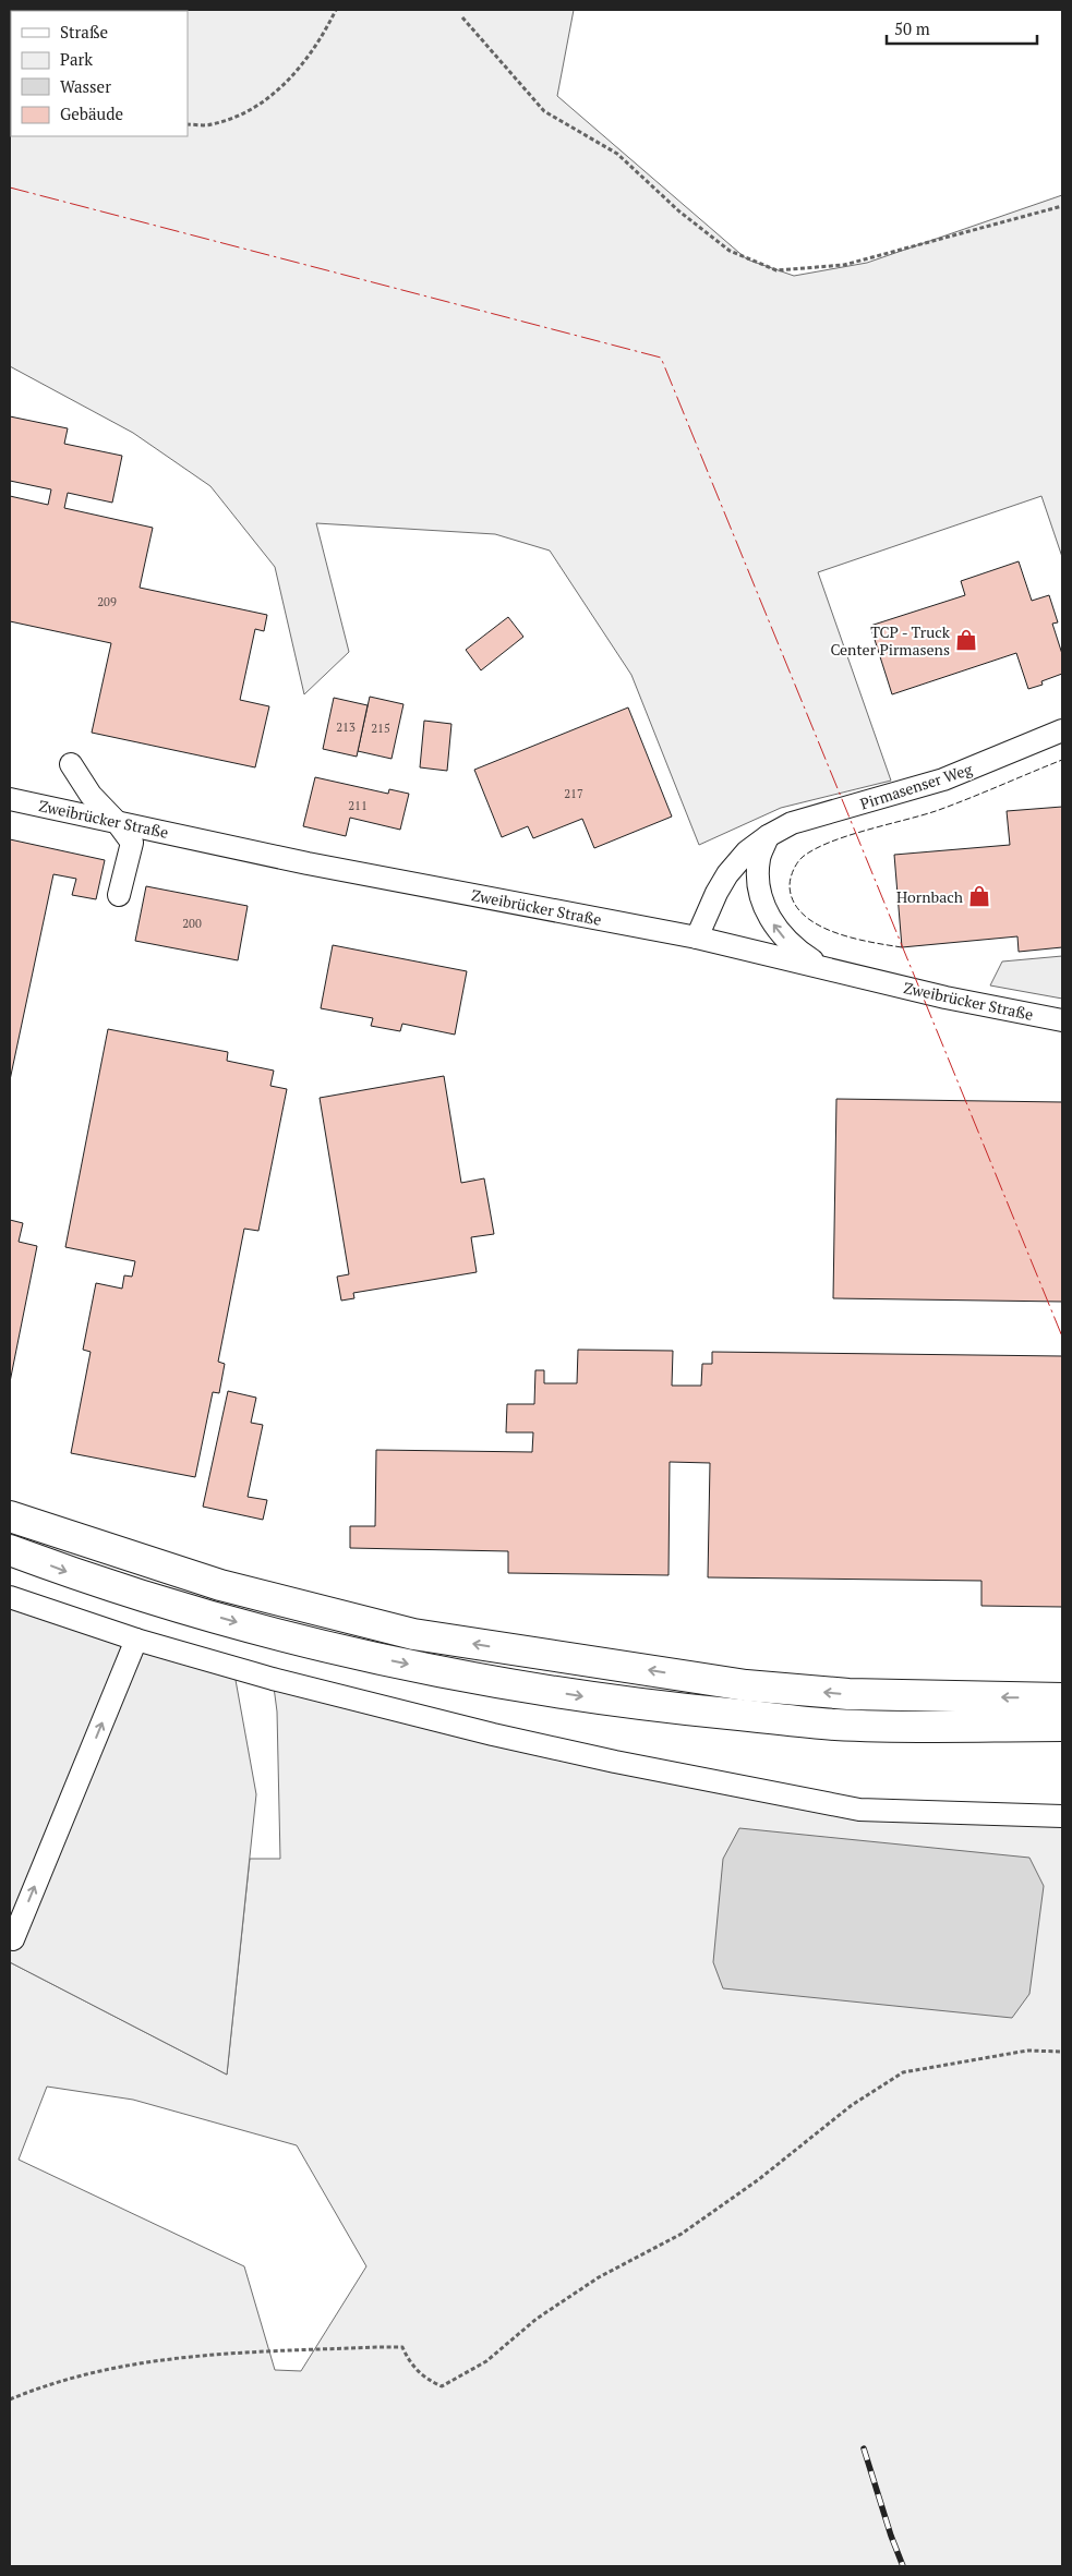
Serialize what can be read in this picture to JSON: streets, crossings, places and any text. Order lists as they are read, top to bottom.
{
  "streets": {
    "street": ["Pirmasenser Weg", "Zweibrücker Straße"]
  },
  "crossings": [
    ["Pirmasenser Weg", "Zweibrücker Straße"]
  ],
  "places": {
    "shop": ["TCP - Truck Center Pirmasens", "Hornbach"]
  },
  "house_numbers": [
    "209",
    "213",
    "215",
    "217",
    "211",
    "200"
  ],
  "legend": [
    "Straße",
    "Park",
    "Wasser",
    "Gebäude"
  ],
  "scale_bar": "50 m"
}
